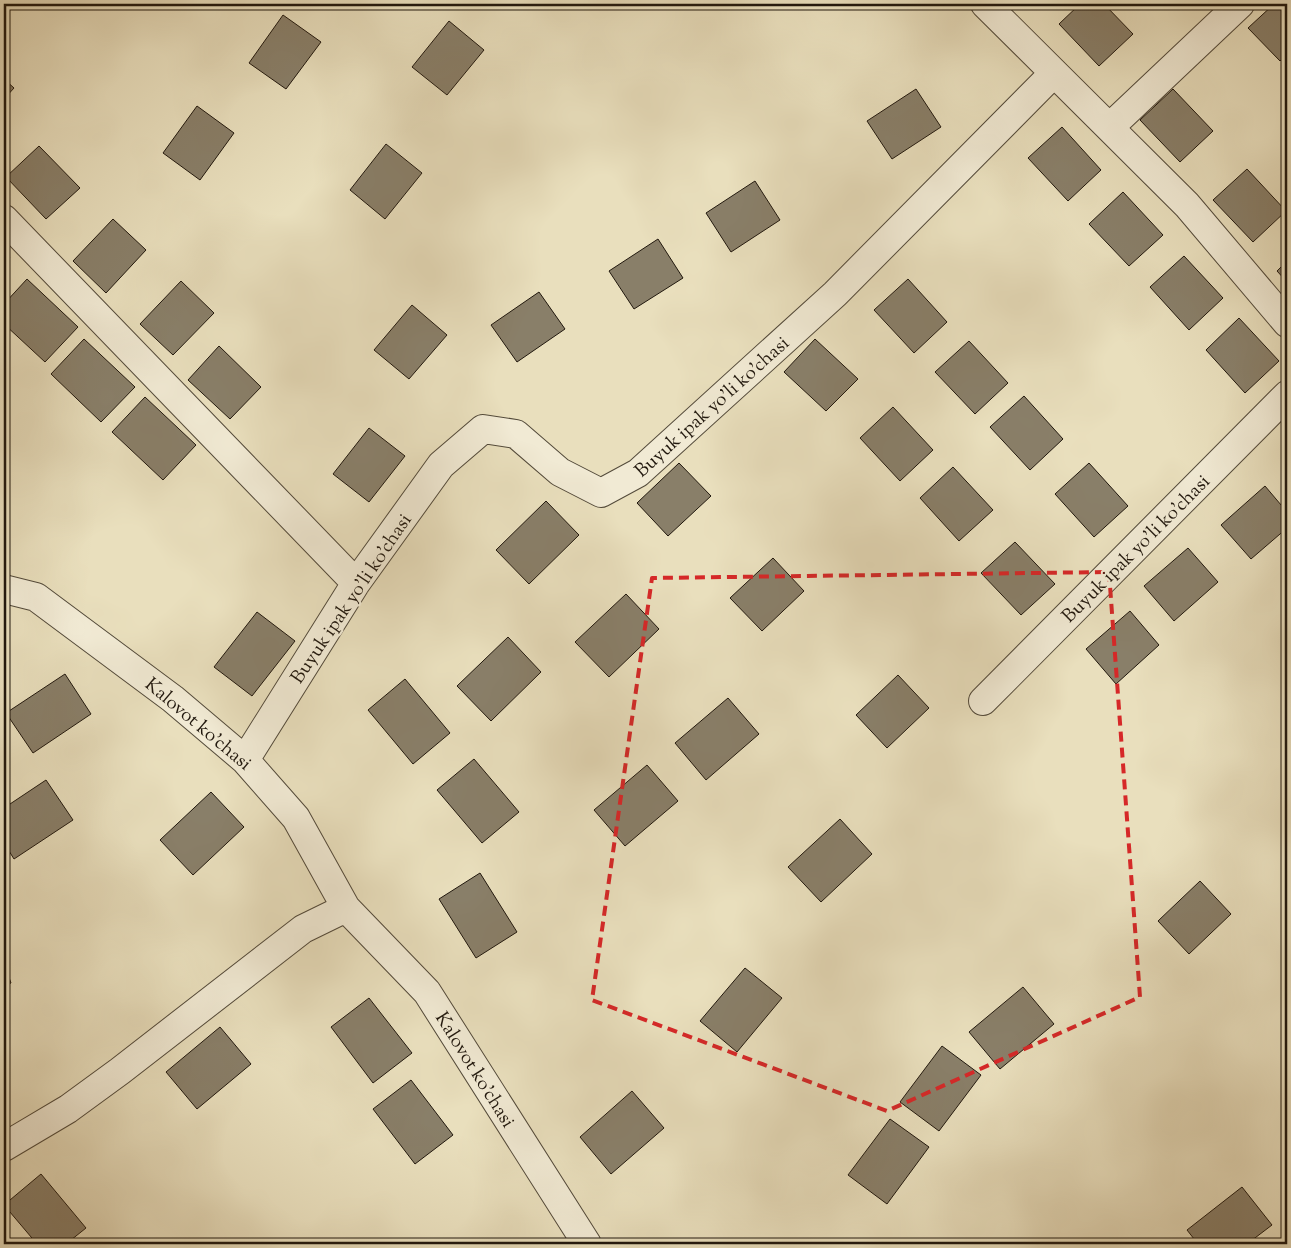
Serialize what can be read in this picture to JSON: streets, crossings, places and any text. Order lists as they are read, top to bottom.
{
  "streets": {
    "street": ["Buyuk ipak yo'li ko'chasi", "Kalovot ko'chasi"]
  },
  "crossings": [
    ["Buyuk ipak yo'li ko'chasi", "Kalovot ko'chasi"]
  ]
}
